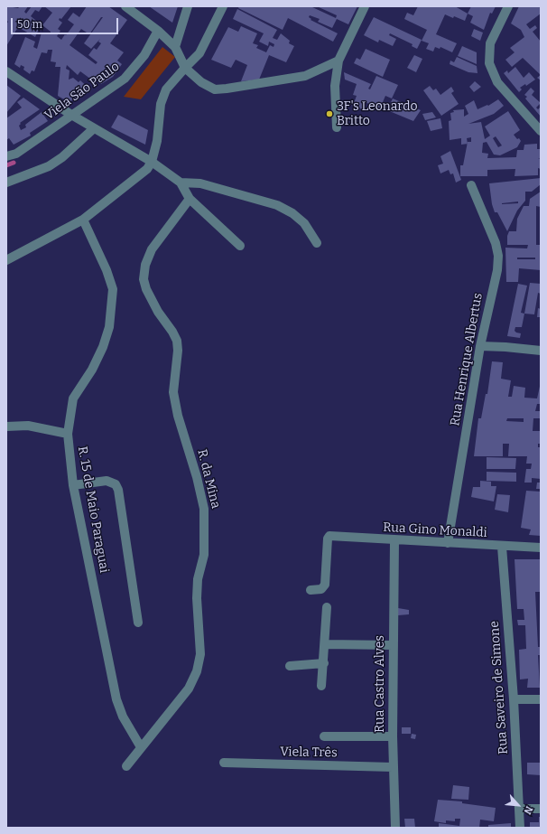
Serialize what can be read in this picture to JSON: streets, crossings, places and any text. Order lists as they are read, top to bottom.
{
  "streets": {
    "street": [
      "Viela São Paulo",
      "Rua Henrique Albertus",
      "R. da Mina",
      "R. 15 de Maio Paraguai",
      "Rua Gino Monaldi",
      "Rua Castro Alves",
      "Rua Saveiro de Simone",
      "Viela Três"
    ]
  },
  "crossings": [
    ["Rua Henrique Albertus", "Rua Gino Monaldi"],
    ["R. da Mina", "R. 15 de Maio Paraguai"],
    ["Rua Gino Monaldi", "Rua Castro Alves"],
    ["Rua Gino Monaldi", "Rua Saveiro de Simone"],
    ["Rua Castro Alves", "Viela Três"]
  ],
  "places": ["3F's Leonardo Britto"],
  "scale_bar": "50 m",
  "north": "bottom right"
}
